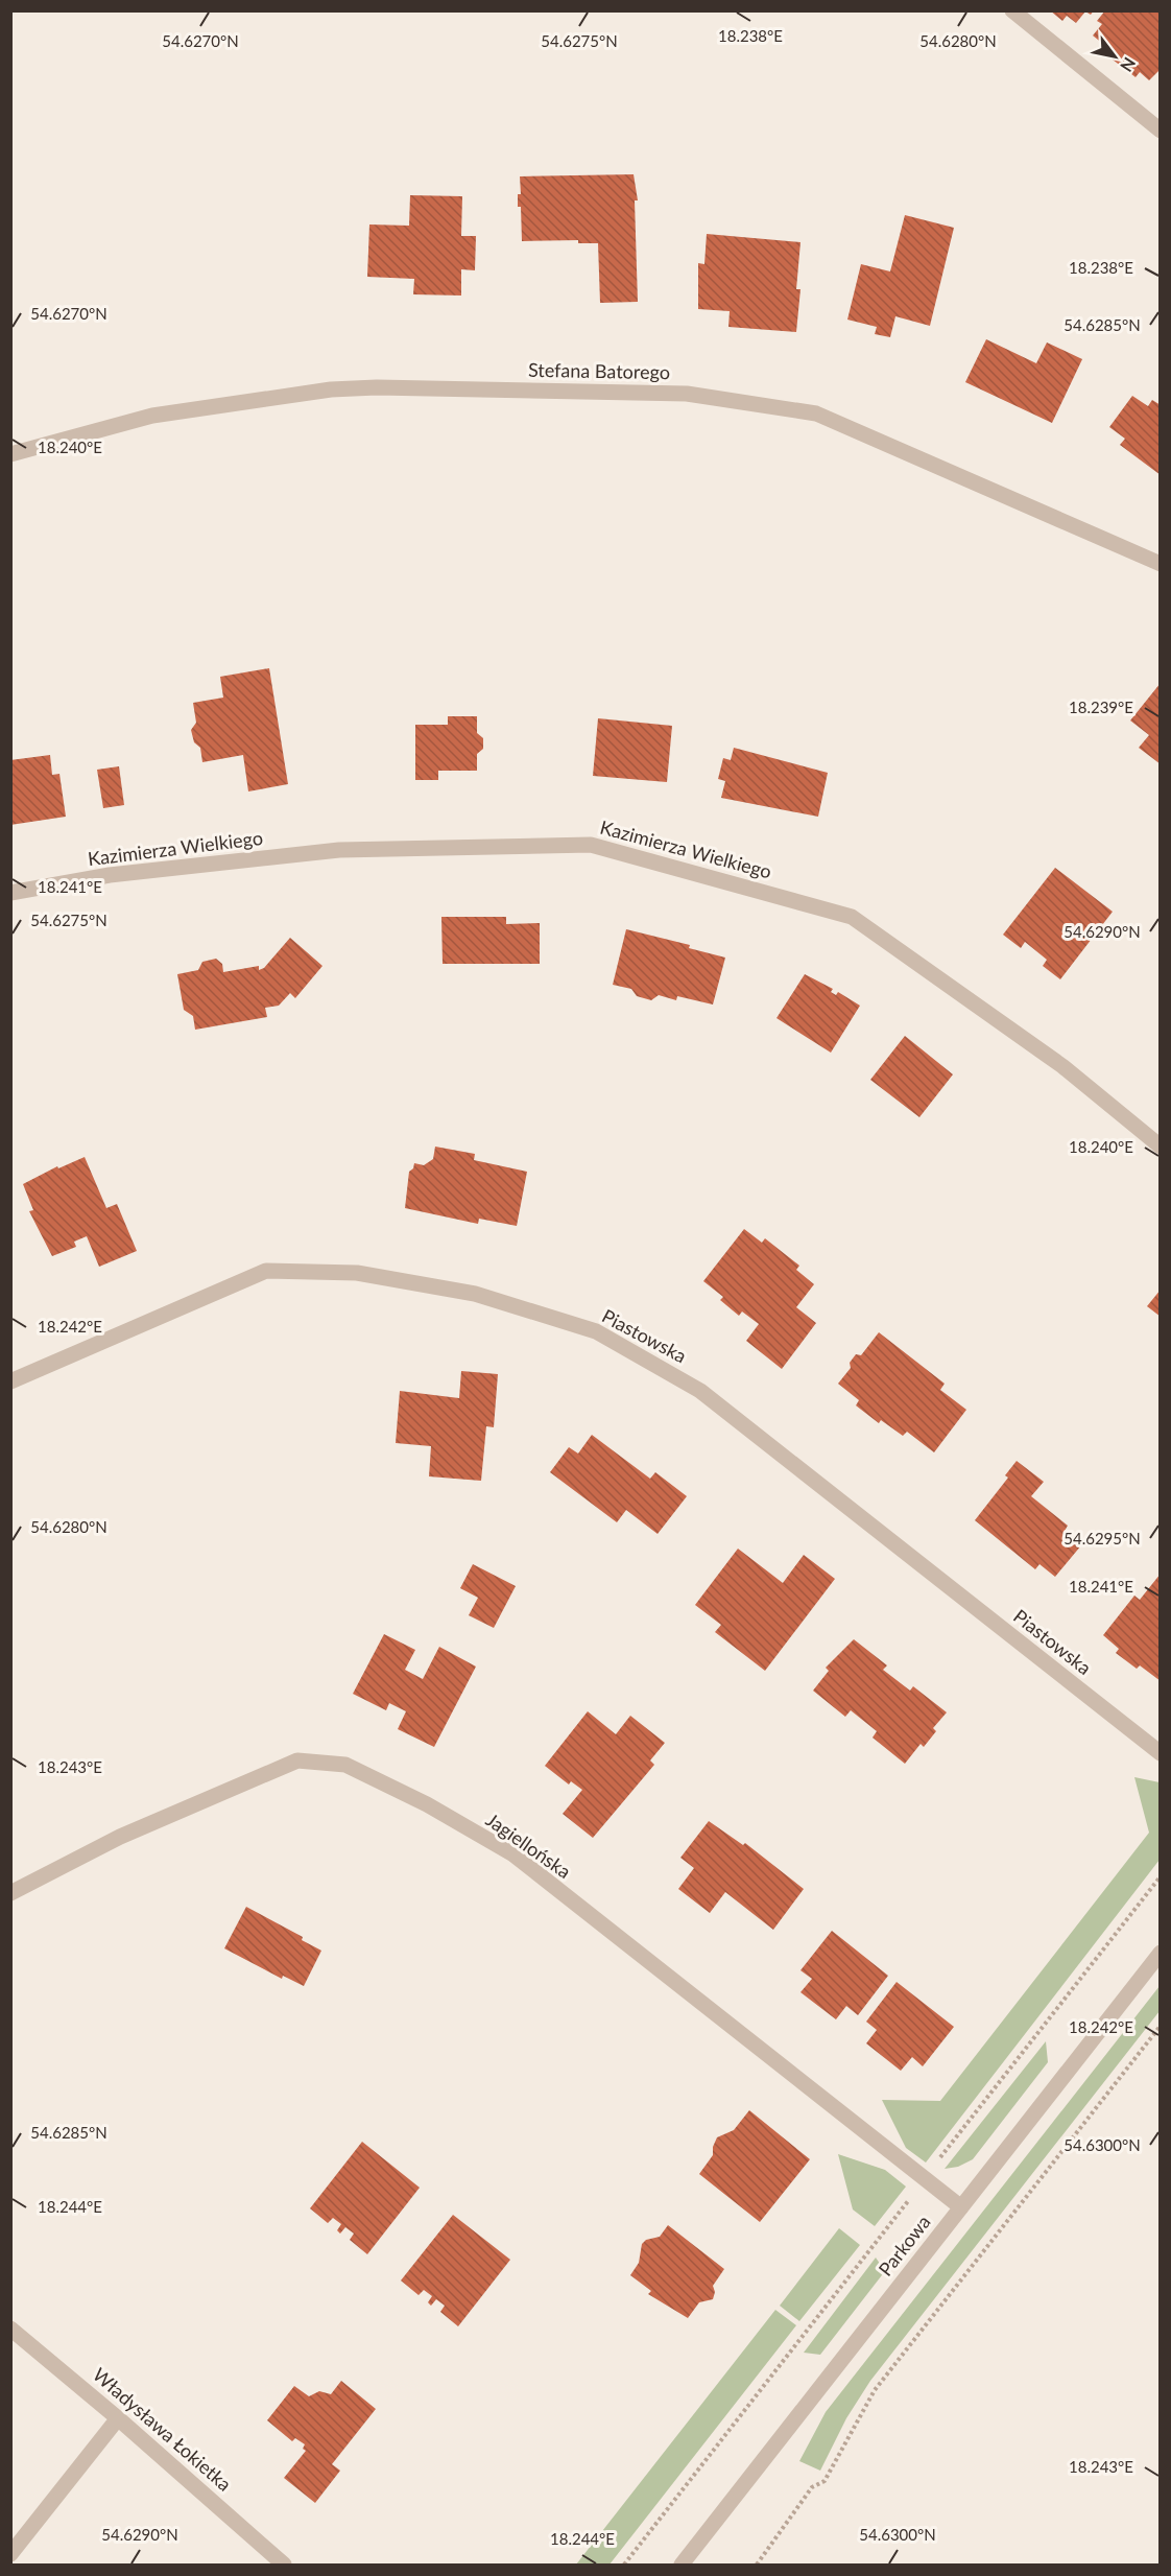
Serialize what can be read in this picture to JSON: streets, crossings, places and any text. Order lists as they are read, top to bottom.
{
  "streets": {
    "street": [
      "Stefana Batorego",
      "Kazimierza Wielkiego",
      "Piastowska",
      "Jagiellońska",
      "Parkowa",
      "Władysława Łokietka"
    ]
  },
  "crossings": [
    ["Jagiellońska", "Parkowa"]
  ],
  "north": "bottom right",
  "coordinates": [
    "18.238°E",
    "54.6270°N",
    "54.6275°N",
    "54.6280°N",
    "54.6285°N",
    "18.240°E",
    "18.239°E",
    "18.241°E",
    "54.6290°N",
    "18.242°E",
    "54.6295°N",
    "18.243°E",
    "54.6300°N",
    "18.244°E"
  ]
}
